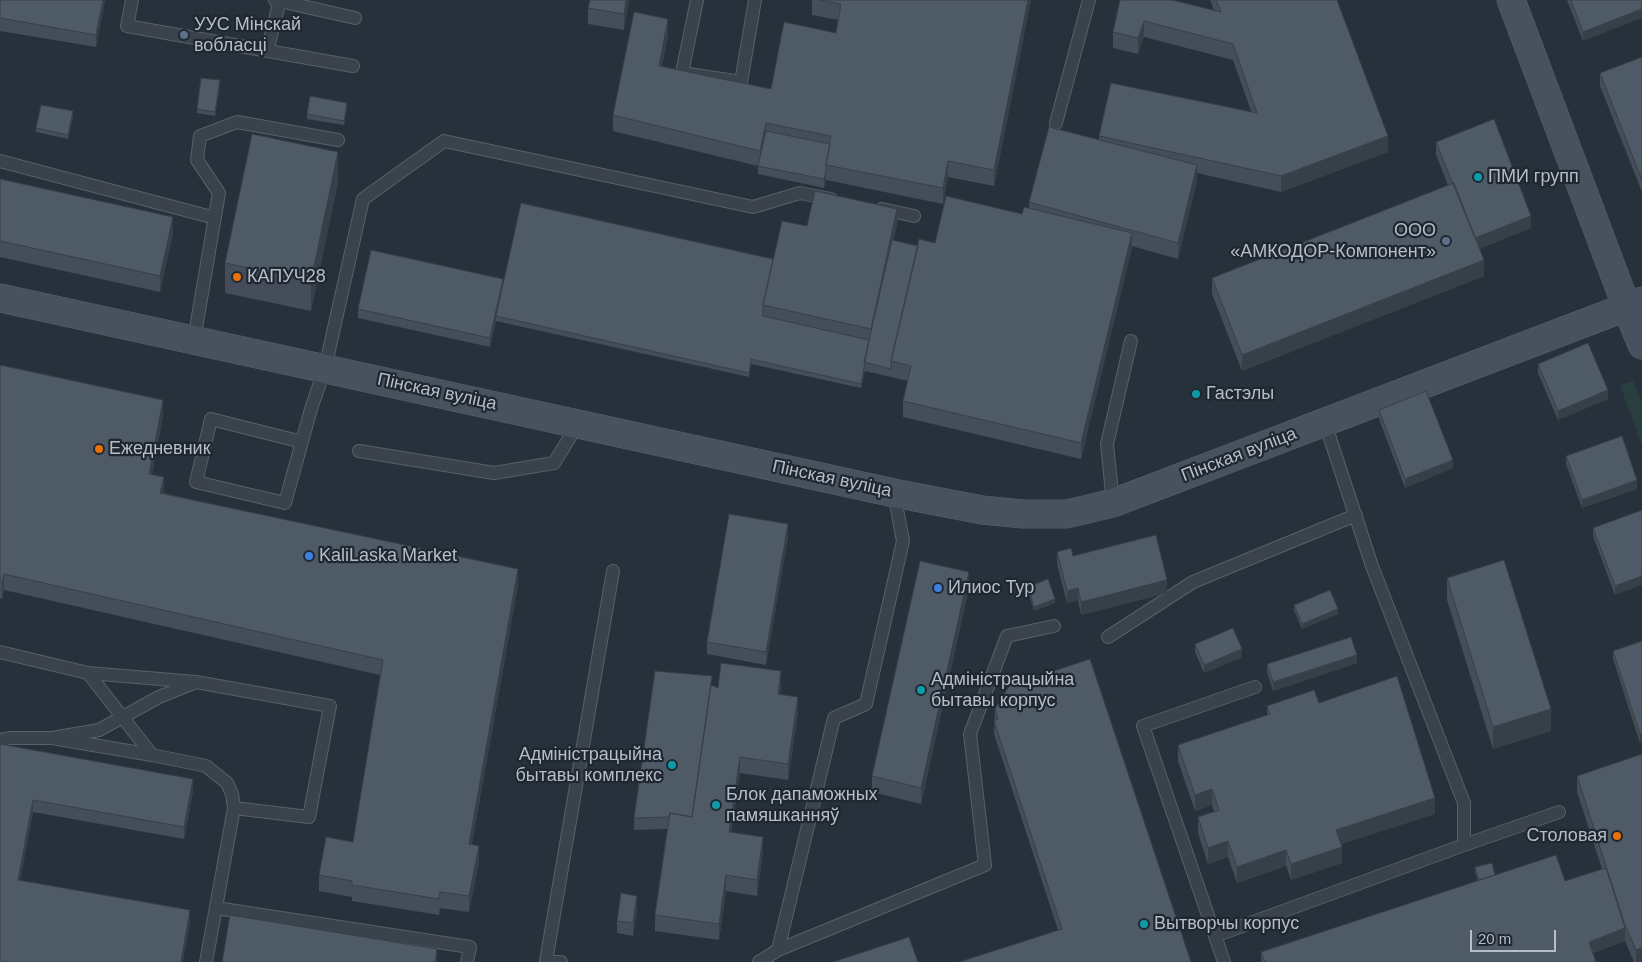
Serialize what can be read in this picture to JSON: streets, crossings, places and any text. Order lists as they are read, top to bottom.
{
  "streets": {
    "street": ["Пінская вуліца"]
  },
  "places": [
    "УУС Мінскай вобласці",
    "ПМИ групп",
    "ООО «АМКОДОР-Компонент»",
    "КАПУЧ28",
    "Гастэлы",
    "Ежедневник",
    "KaliLaska Market",
    "Илиос Тур",
    "Адміністрацыйна бытавы корпус",
    "Адміністрацыйна бытавы комплекс",
    "Блок дапаможных памяшканняў",
    "Столовая",
    "Вытворчы корпус"
  ],
  "scale_bar": "20 m"
}
